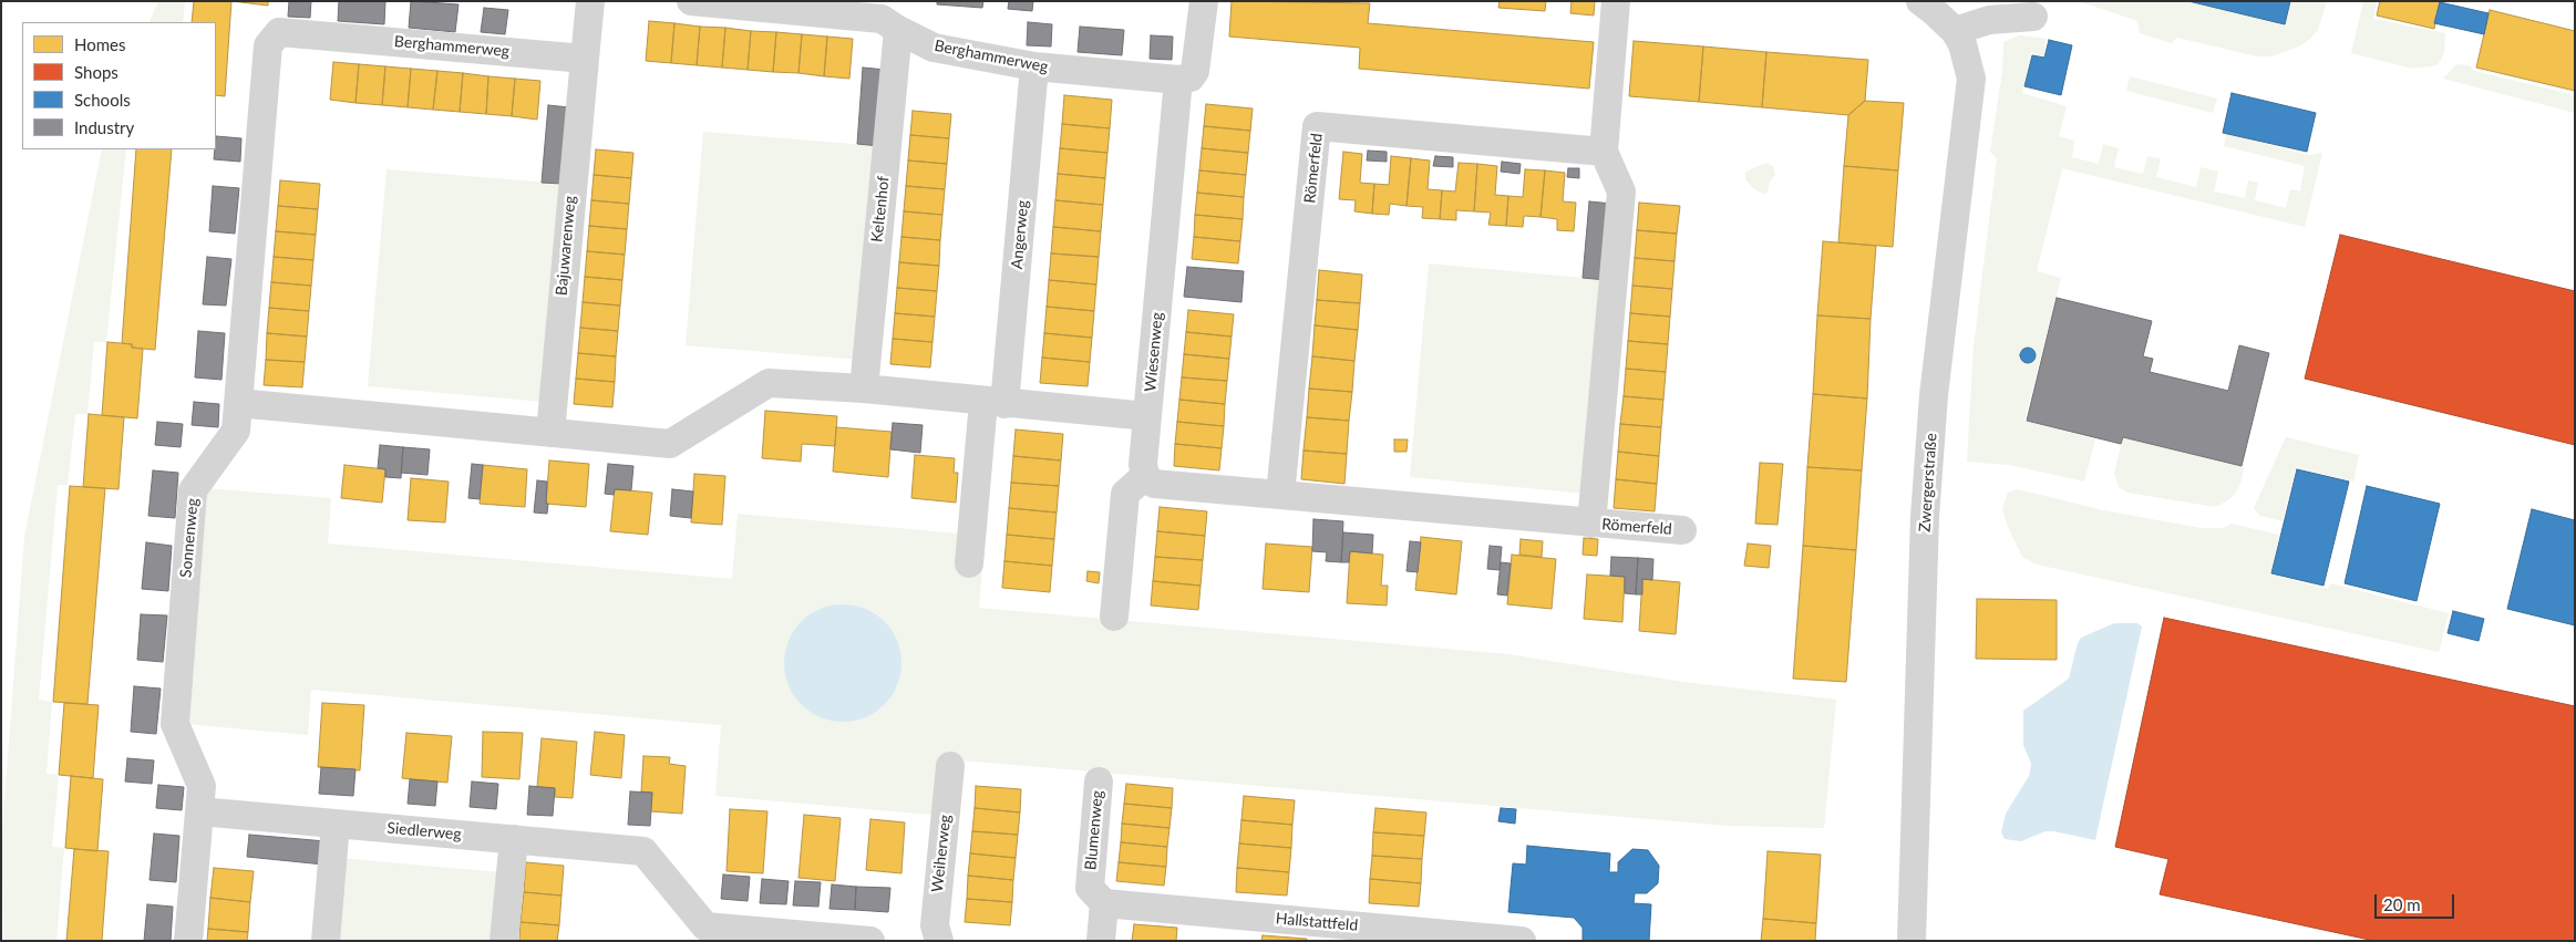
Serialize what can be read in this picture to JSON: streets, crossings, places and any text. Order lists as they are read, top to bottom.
{
  "streets": {
    "street": [
      "Berghammerweg",
      "Römerfeld",
      "Keltenhof",
      "Angerweg",
      "Bajuwarenweg",
      "Wiesenweg",
      "Zwergerstraße",
      "Sonnenweg",
      "Blumenweg",
      "Siedlerweg",
      "Weiherweg",
      "Hallstattfeld"
    ]
  },
  "crossings": [
    ["Berghammerweg", "Keltenhof"],
    ["Berghammerweg", "Angerweg"],
    ["Berghammerweg", "Bajuwarenweg"],
    ["Berghammerweg", "Wiesenweg"],
    ["Berghammerweg", "Sonnenweg"],
    ["Römerfeld", "Wiesenweg"],
    ["Sonnenweg", "Siedlerweg"],
    ["Blumenweg", "Hallstattfeld"]
  ],
  "legend": [
    "Homes",
    "Shops",
    "Schools",
    "Industry"
  ],
  "scale_bar": "20 m"
}
